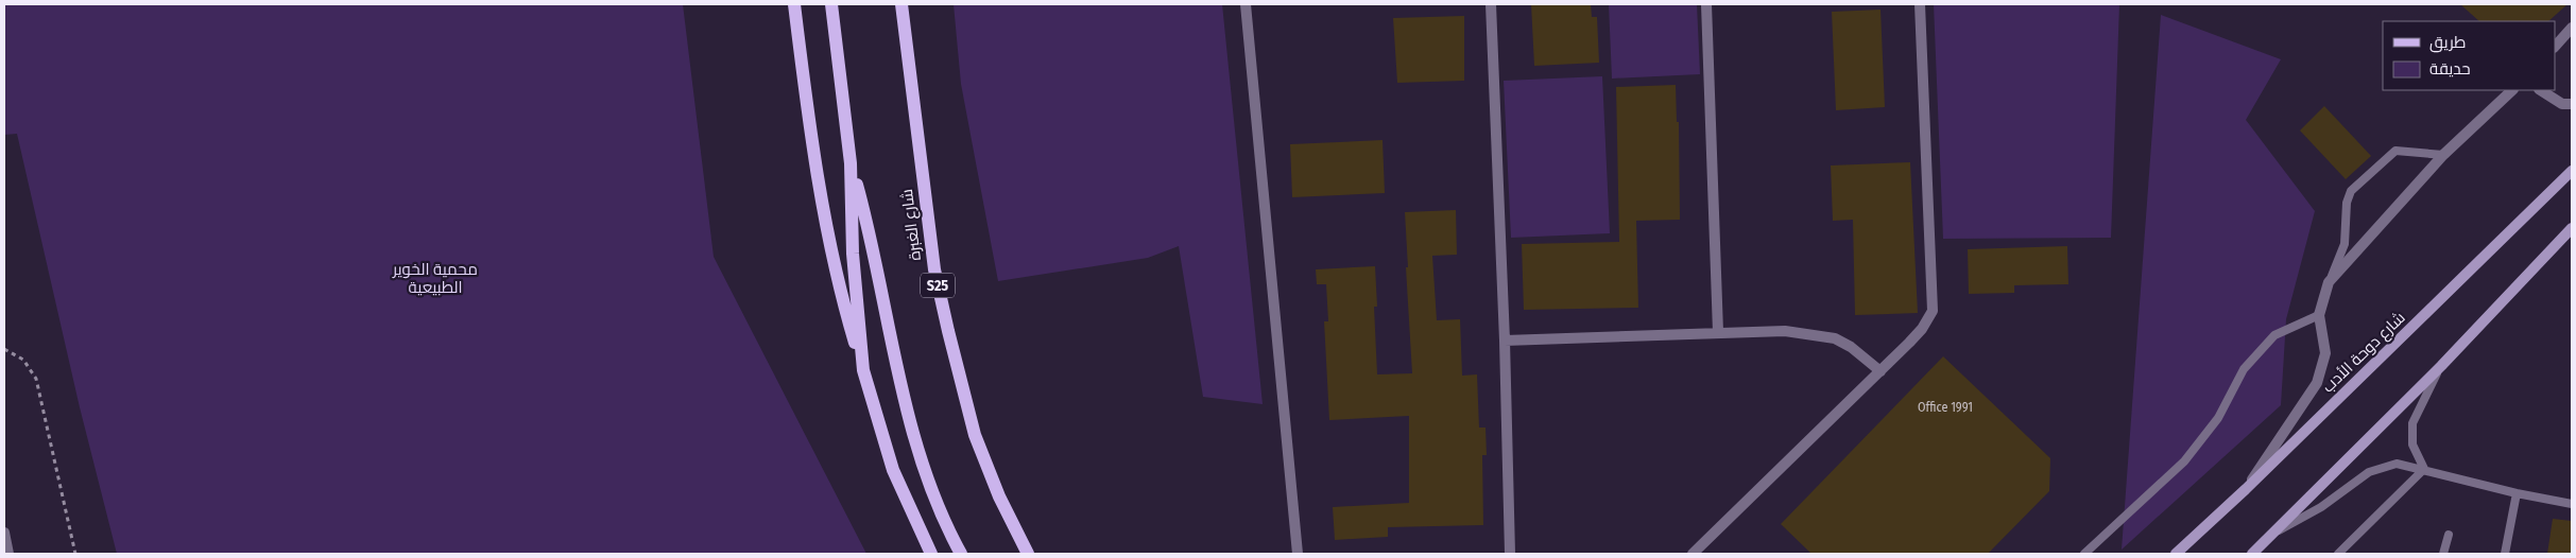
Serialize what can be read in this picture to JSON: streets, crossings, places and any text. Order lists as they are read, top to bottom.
{
  "streets": {
    "main road": ["شارع الغبرة", "S25", "شارع دوحة الأدب"]
  },
  "parks": ["محمية الخوير الطبيعية"],
  "house_numbers": ["Office 1991"],
  "legend": ["طريق", "حديقة"]
}
